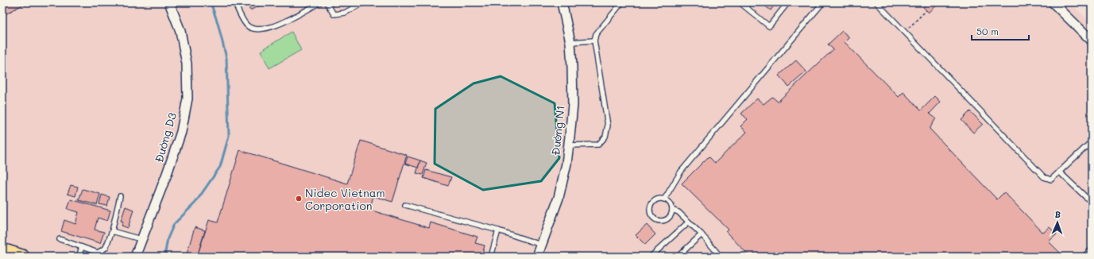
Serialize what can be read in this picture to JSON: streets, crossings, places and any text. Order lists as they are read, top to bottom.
{
  "streets": {
    "street": ["Đường N1", "Đường D3"]
  },
  "places": ["Nidec Vietnam Corporation"],
  "scale_bar": "50 m",
  "north": "top"
}
